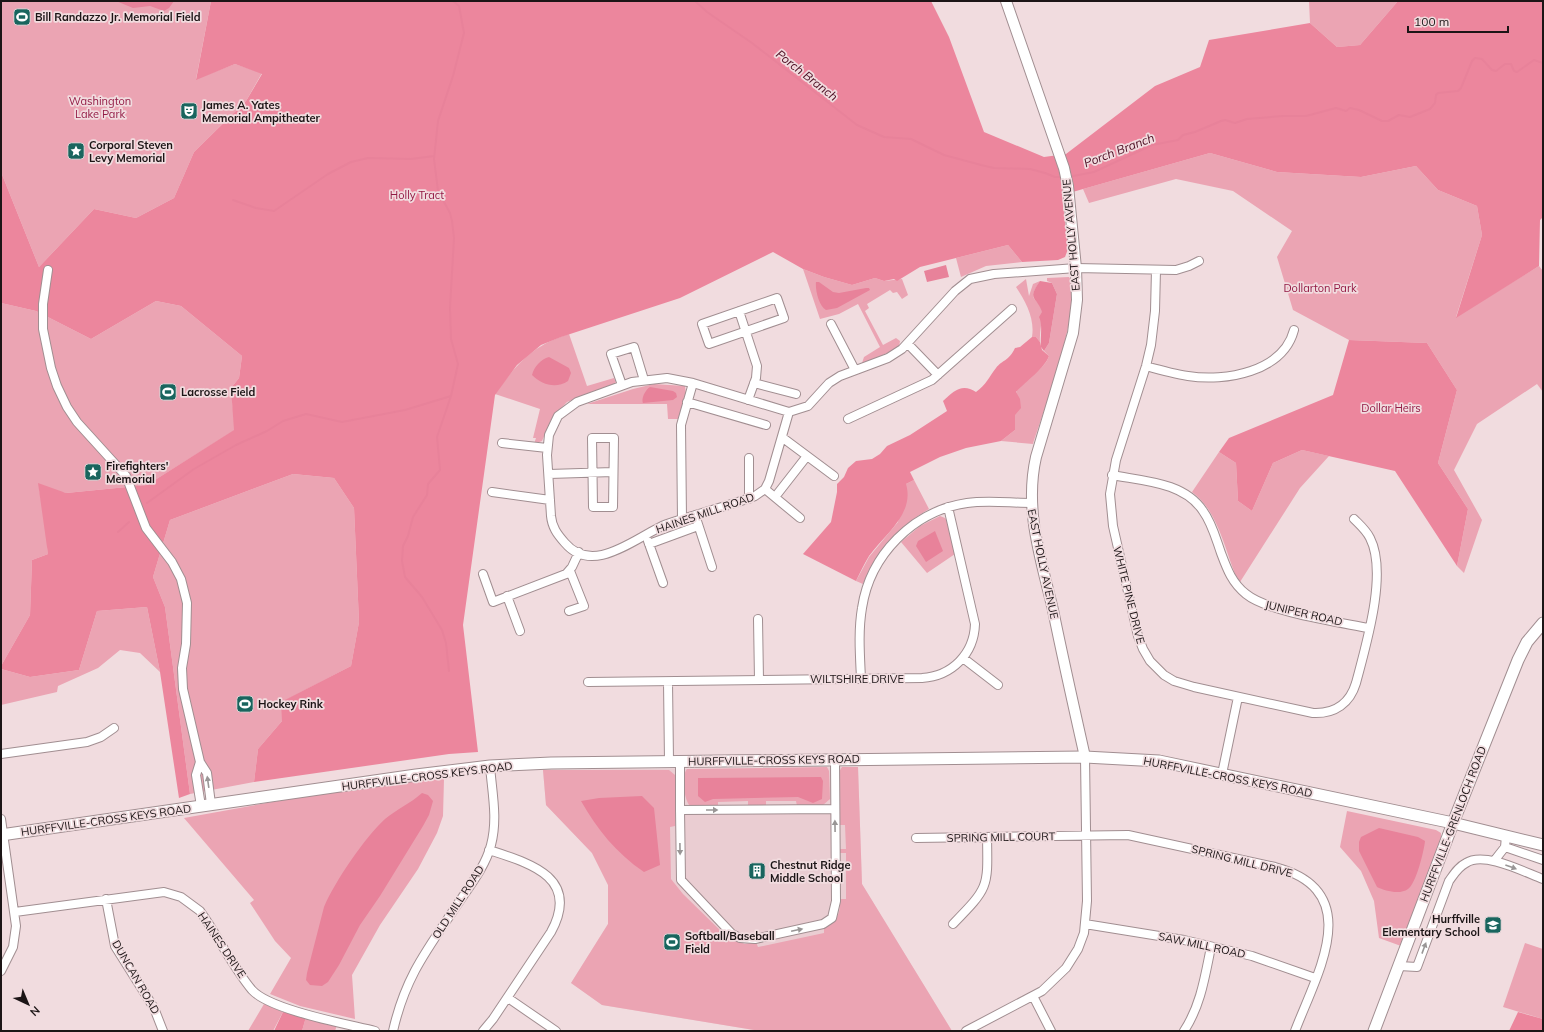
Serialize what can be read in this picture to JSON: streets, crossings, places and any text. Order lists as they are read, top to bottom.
{
  "streets": {
    "main road": ["HURFFVILLE-CROSS KEYS ROAD", "HURFFVILLE-GRENLOCH ROAD"],
    "street": [
      "EAST HOLLY AVENUE",
      "HAINES MILL ROAD",
      "WHITE PINE DRIVE",
      "JUNIPER ROAD",
      "WILTSHIRE DRIVE",
      "SPRING MILL COURT",
      "SPRING MILL DRIVE",
      "OLD MILL ROAD",
      "HAINES DRIVE",
      "SAW MILL ROAD",
      "DUNCAN ROAD"
    ]
  },
  "crossings": [
    ["EAST HOLLY AVENUE", "HURFFVILLE-CROSS KEYS ROAD"],
    ["EAST HOLLY AVENUE", "SPRING MILL COURT"],
    ["EAST HOLLY AVENUE", "SPRING MILL DRIVE"],
    ["EAST HOLLY AVENUE", "SAW MILL ROAD"],
    ["WHITE PINE DRIVE", "JUNIPER ROAD"],
    ["HURFFVILLE-CROSS KEYS ROAD", "HURFFVILLE-GRENLOCH ROAD"],
    ["HURFFVILLE-CROSS KEYS ROAD", "OLD MILL ROAD"],
    ["SPRING MILL COURT", "SPRING MILL DRIVE"],
    ["SPRING MILL DRIVE", "SAW MILL ROAD"],
    ["HAINES DRIVE", "DUNCAN ROAD"]
  ],
  "water": ["Porch Branch"],
  "parks": [
    "Washington Lake Park",
    "Holly Tract",
    "Dollarton Park",
    "Dollar Heirs"
  ],
  "places": {
    "sports": [
      "Bill Randazzo Jr. Memorial Field",
      "Lacrosse Field",
      "Hockey Rink",
      "Softball/Baseball Field"
    ],
    "theatre": ["James A. Yates Memorial Ampitheater"],
    "place": ["Corporal Steven Levy Memorial", "Firefighters' Memorial"],
    "building": ["Chestnut Ridge Middle School"],
    "school or university": ["Hurffville Elementary School"]
  },
  "scale_bar": "100 m",
  "north": "bottom right"
}
